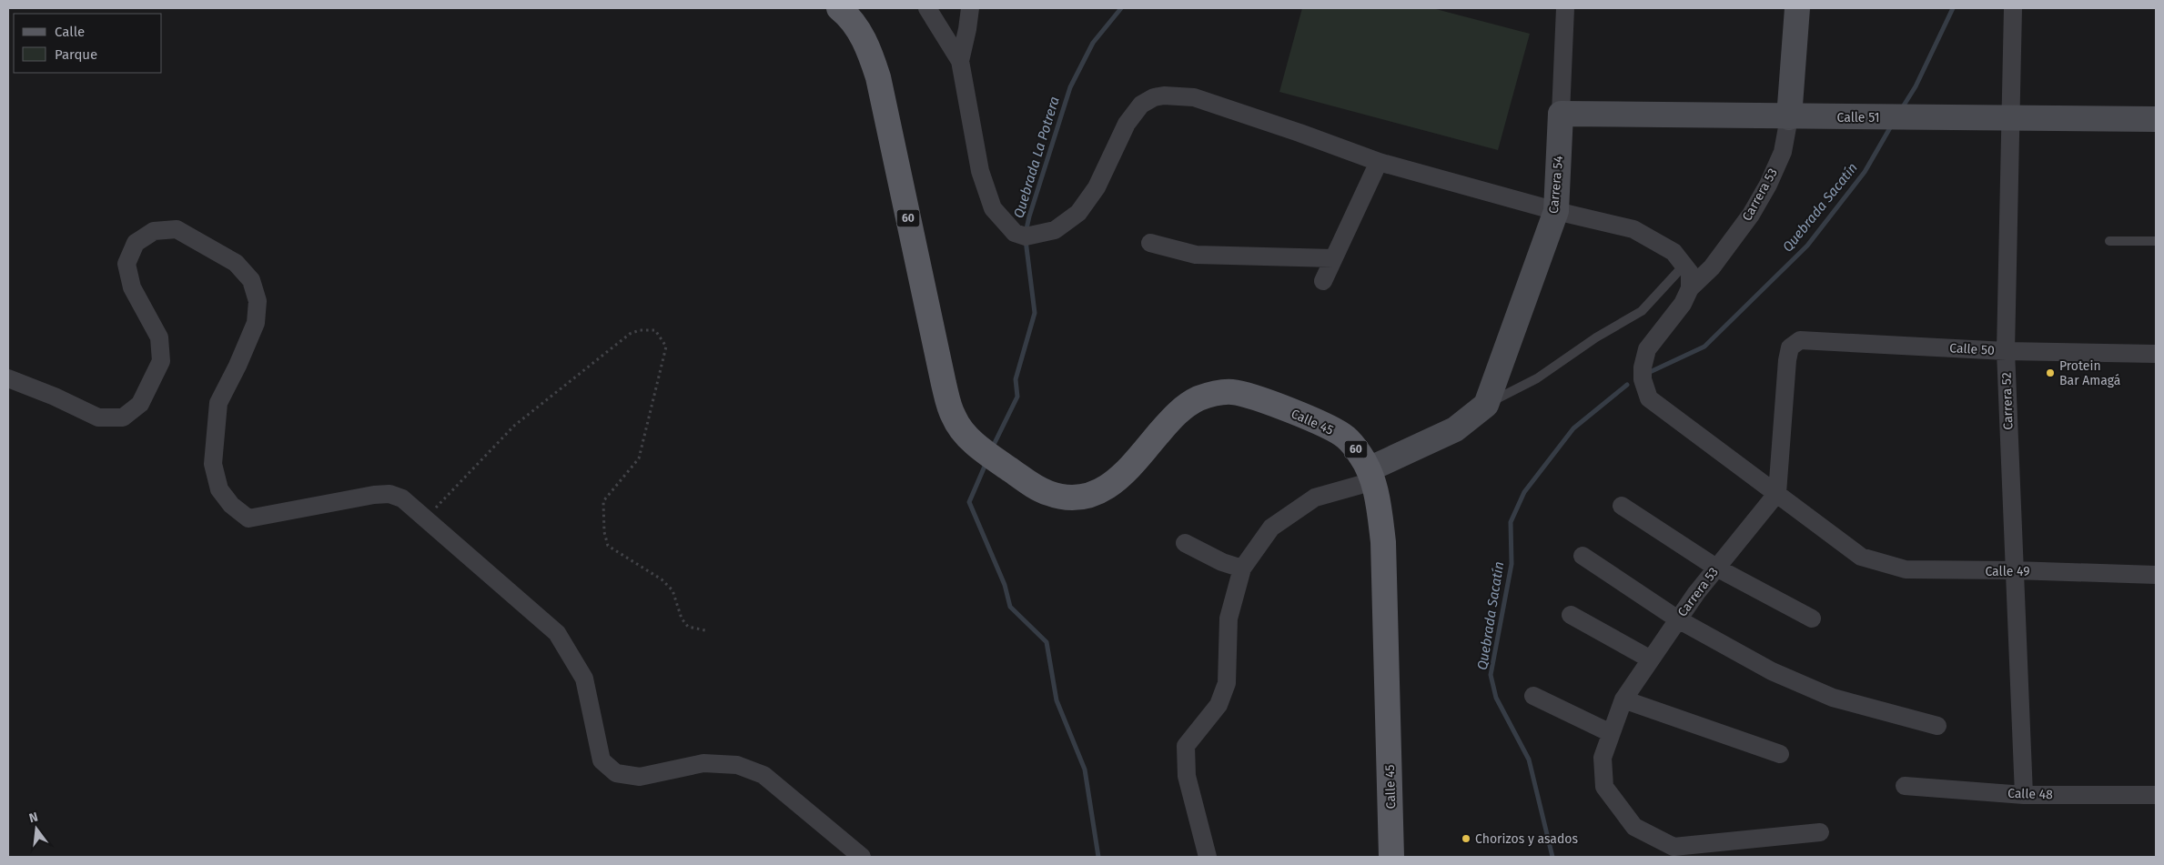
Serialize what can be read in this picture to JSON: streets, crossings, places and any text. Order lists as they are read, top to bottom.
{
  "streets": {
    "main road": ["60", "Calle 45"],
    "street": [
      "Calle 51",
      "Carrera 54",
      "Carrera 53",
      "Calle 50",
      "Carrera 52",
      "Calle 49",
      "Calle 48"
    ]
  },
  "crossings": [
    ["Calle 51", "Carrera 54"],
    ["Calle 51", "Carrera 53"],
    ["Calle 51", "Carrera 52"],
    ["Carrera 53", "Calle 50"],
    ["Carrera 53", "Calle 49"],
    ["Calle 50", "Carrera 52"],
    ["Calle 50", "Calle 49"],
    ["Carrera 52", "Calle 49"],
    ["Carrera 52", "Calle 48"]
  ],
  "water": ["Quebrada La Potrera", "Quebrada Sacatín"],
  "places": ["Protein Bar Amagá", "Chorizos y asados"],
  "legend": ["Calle", "Parque"],
  "north": "top"
}
